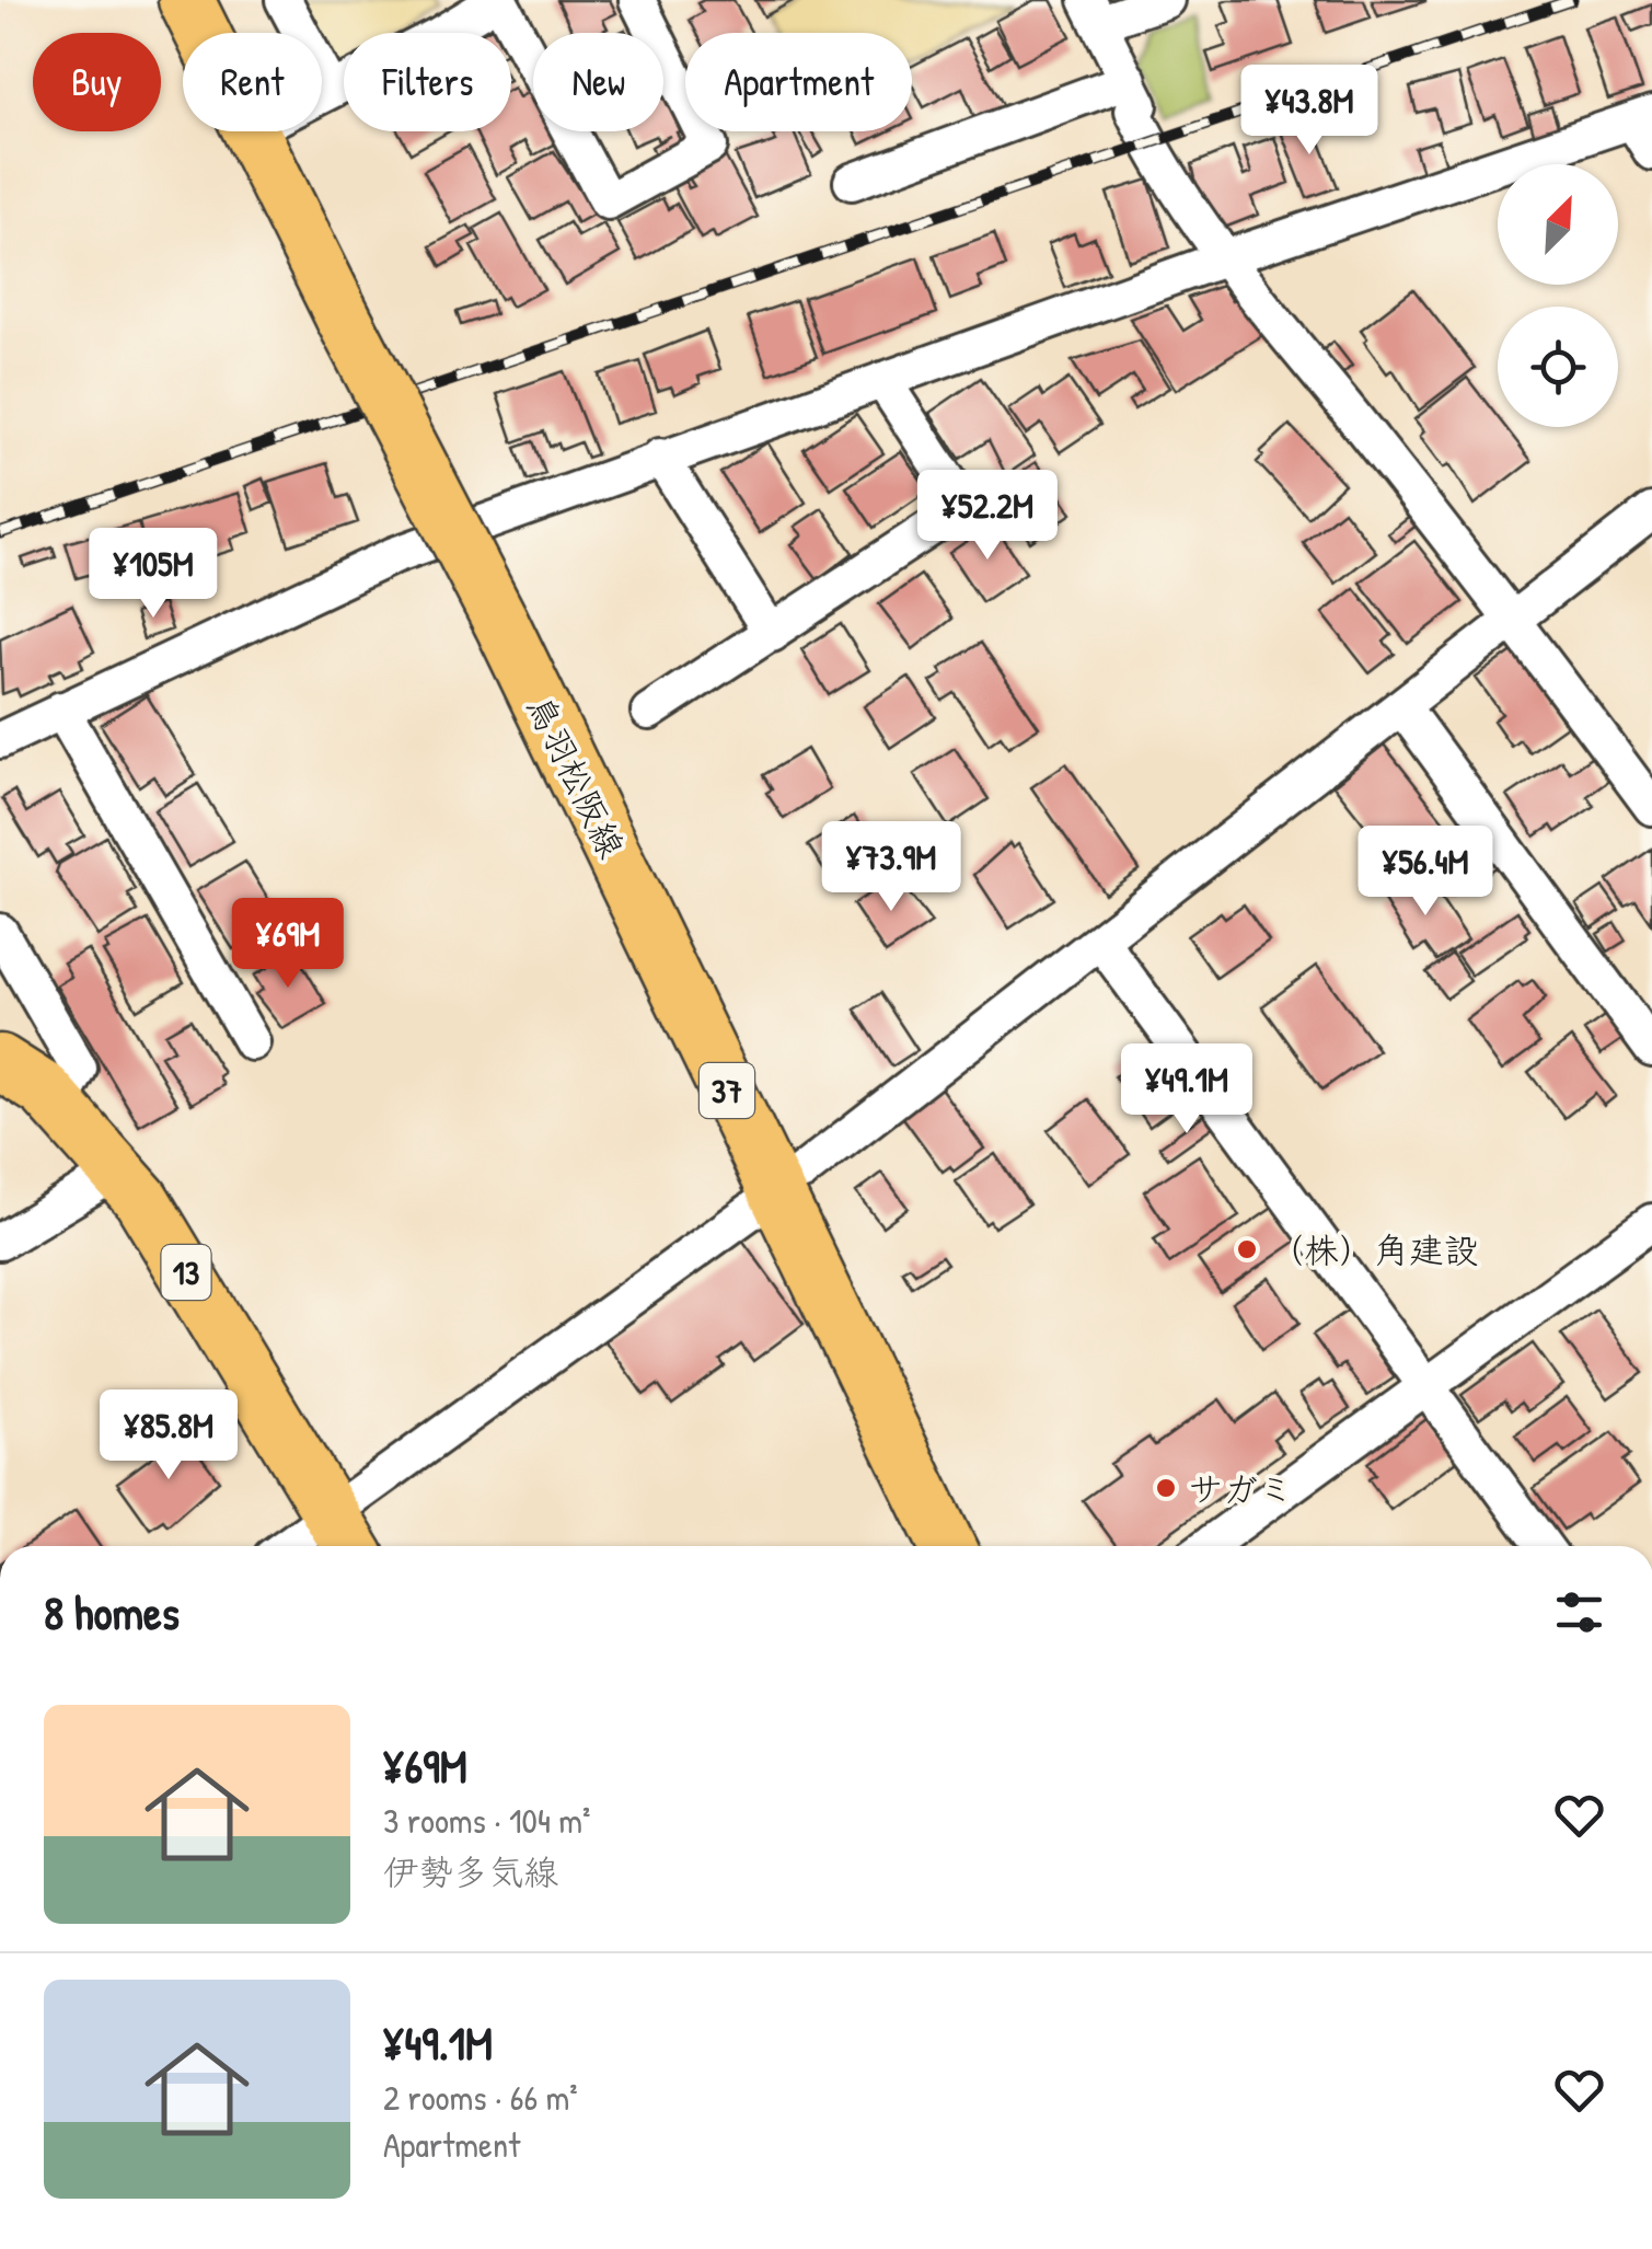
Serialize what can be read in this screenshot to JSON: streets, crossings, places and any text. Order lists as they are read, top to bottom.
{
  "streets": {
    "main road": ["鳥羽松阪線", "37", "13"]
  },
  "places": ["（株）角建設", "サガミ"],
  "north": "top right",
  "page": {
    "chip": [
      "Buy",
      "Rent",
      "Filters",
      "New",
      "Apartment"
    ],
    "price": [
      "¥43.8M",
      "¥52.2M",
      "¥105M",
      "¥73.9M",
      "¥56.4M",
      "¥69M",
      "¥49.1M",
      "¥85.8M"
    ],
    "heading": "8 homes",
    "list": [
      {
        "name": "¥69M",
        "note": "3 rooms · 104 m² · 伊勢多気線"
      },
      {
        "name": "¥49.1M",
        "note": "2 rooms · 66 m² · Apartment"
      }
    ]
  }
}
